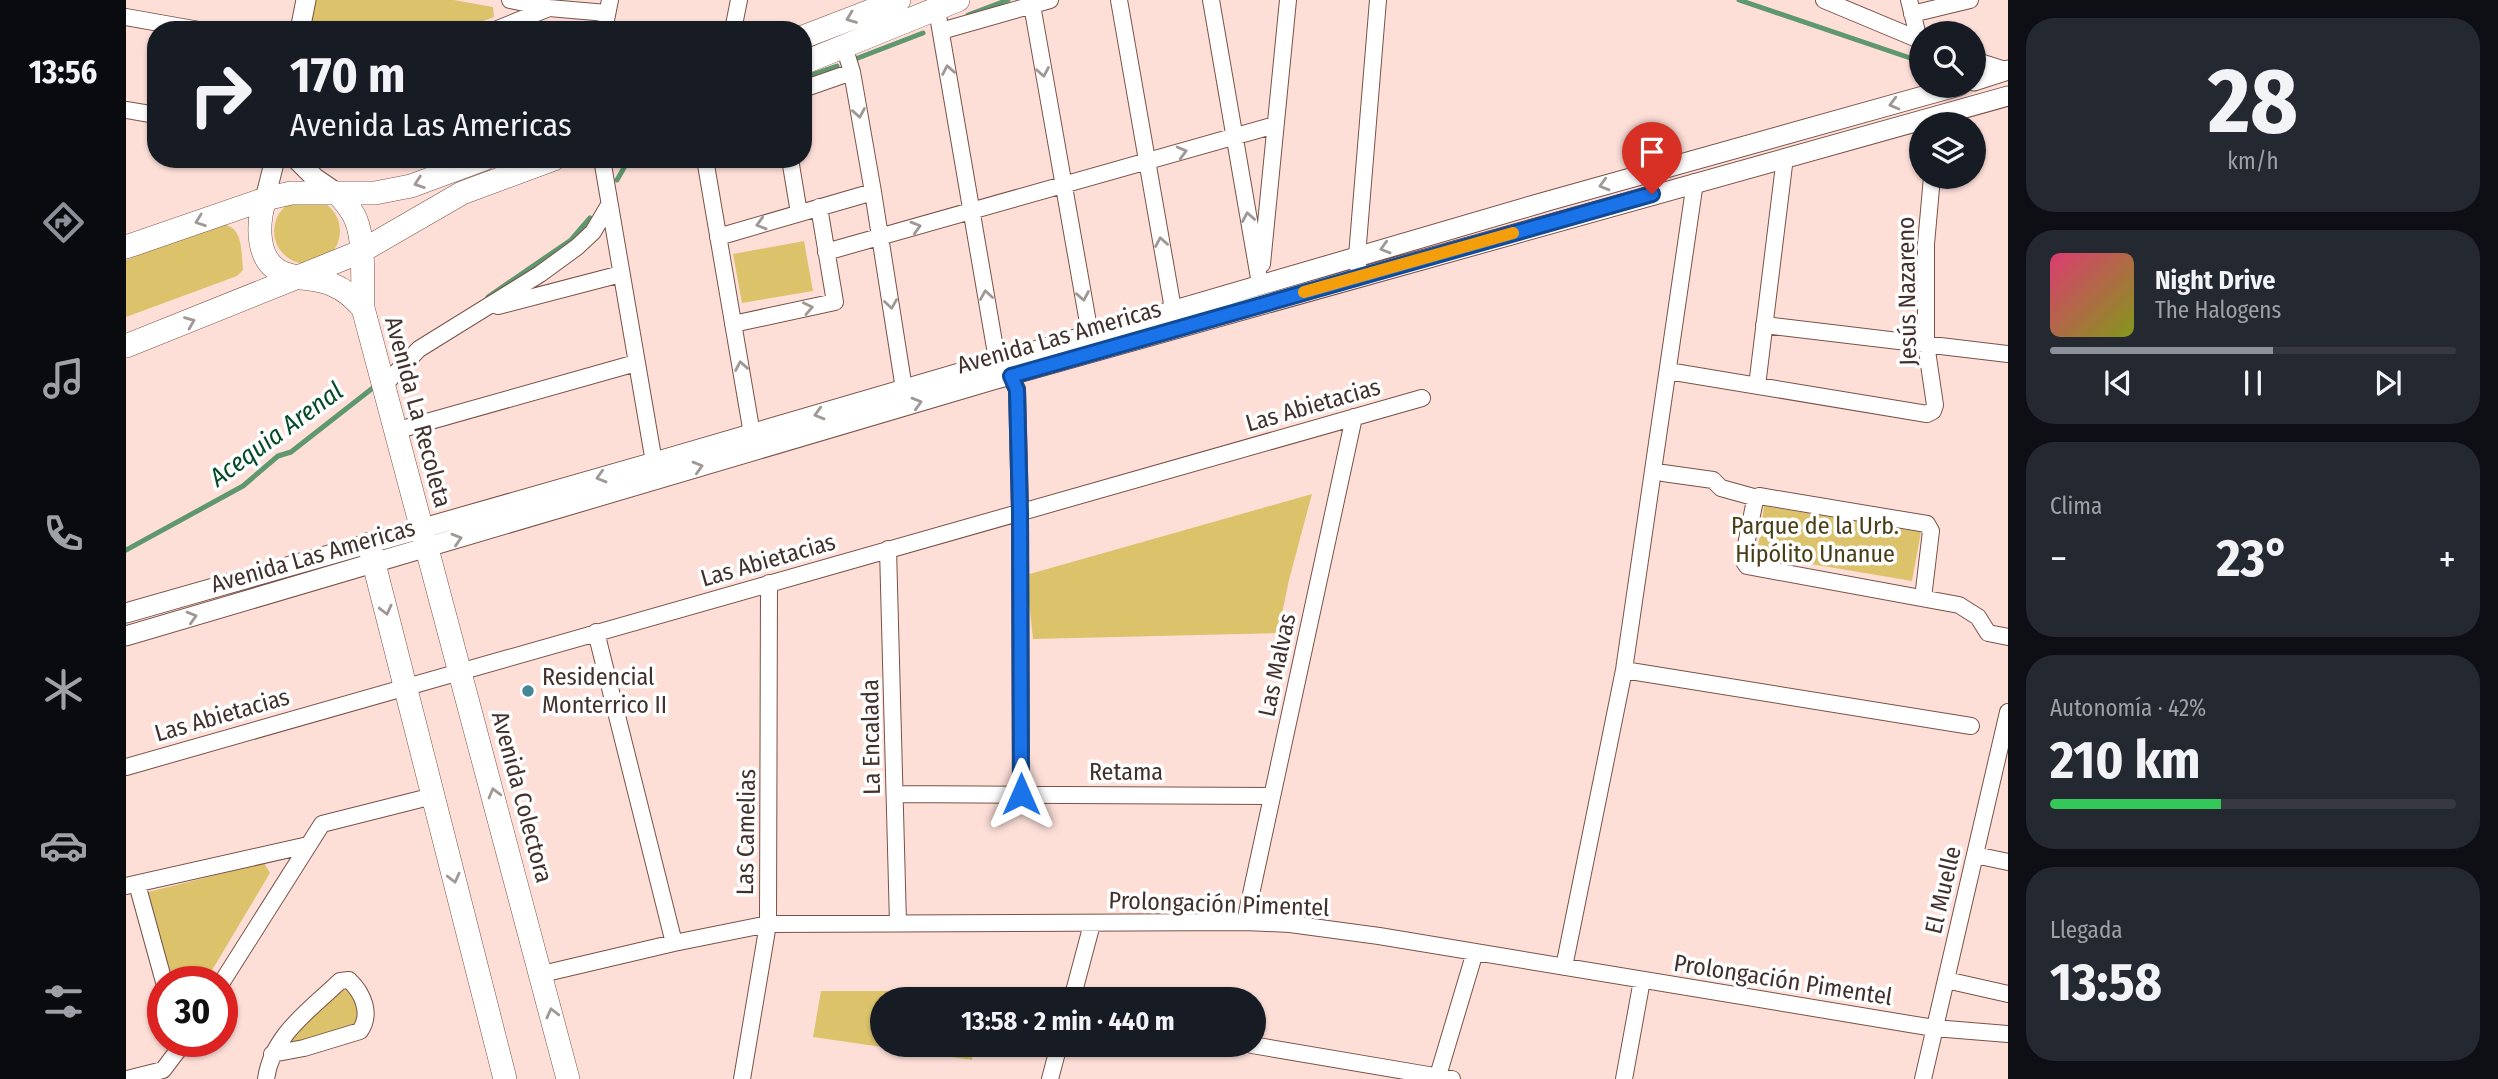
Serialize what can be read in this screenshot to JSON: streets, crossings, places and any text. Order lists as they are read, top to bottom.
{
  "streets": {
    "main road": ["Avenida La Recoleta", "Avenida Colectora"],
    "street": [
      "Jesús Nazareno",
      "Avenida Las Americas",
      "Las Abietacias",
      "Las Malvas",
      "La Encalada",
      "Retama",
      "Las Camelias",
      "El Muelle",
      "Prolongación Pimentel"
    ]
  },
  "crossings": [
    ["Avenida Las Americas", "Avenida La Recoleta"],
    ["Avenida Las Americas", "Avenida Colectora"],
    ["Las Abietacias", "Las Malvas"],
    ["Las Abietacias", "La Encalada"],
    ["Las Abietacias", "Avenida Colectora"],
    ["Las Abietacias", "Las Camelias"],
    ["Avenida La Recoleta", "Avenida Colectora"],
    ["Las Malvas", "Retama"],
    ["Las Malvas", "Prolongación Pimentel"],
    ["La Encalada", "Retama"],
    ["La Encalada", "Prolongación Pimentel"],
    ["Avenida Colectora", "Prolongación Pimentel"],
    ["Las Camelias", "Prolongación Pimentel"],
    ["El Muelle", "Prolongación Pimentel"]
  ],
  "water": ["Acequia Arenal"],
  "parks": ["Parque de la Urb. Hipólito Unanue"],
  "places": ["Residencial Monterrico II"],
  "page": {
    "tabs": "13:56",
    "tile": [
      ["28", "km/h"],
      "Clima",
      ["Autonomía · 42%", "210 km"],
      ["Llegada", "13:58"]
    ],
    "turn": ["170 m", "Avenida Las Americas"],
    "song": ["Night Drive", "The Halogens"],
    "heat": ["−", "23°", "+"],
    "limit": "30",
    "trip": "13:58 · 2 min · 440 m"
  }
}
